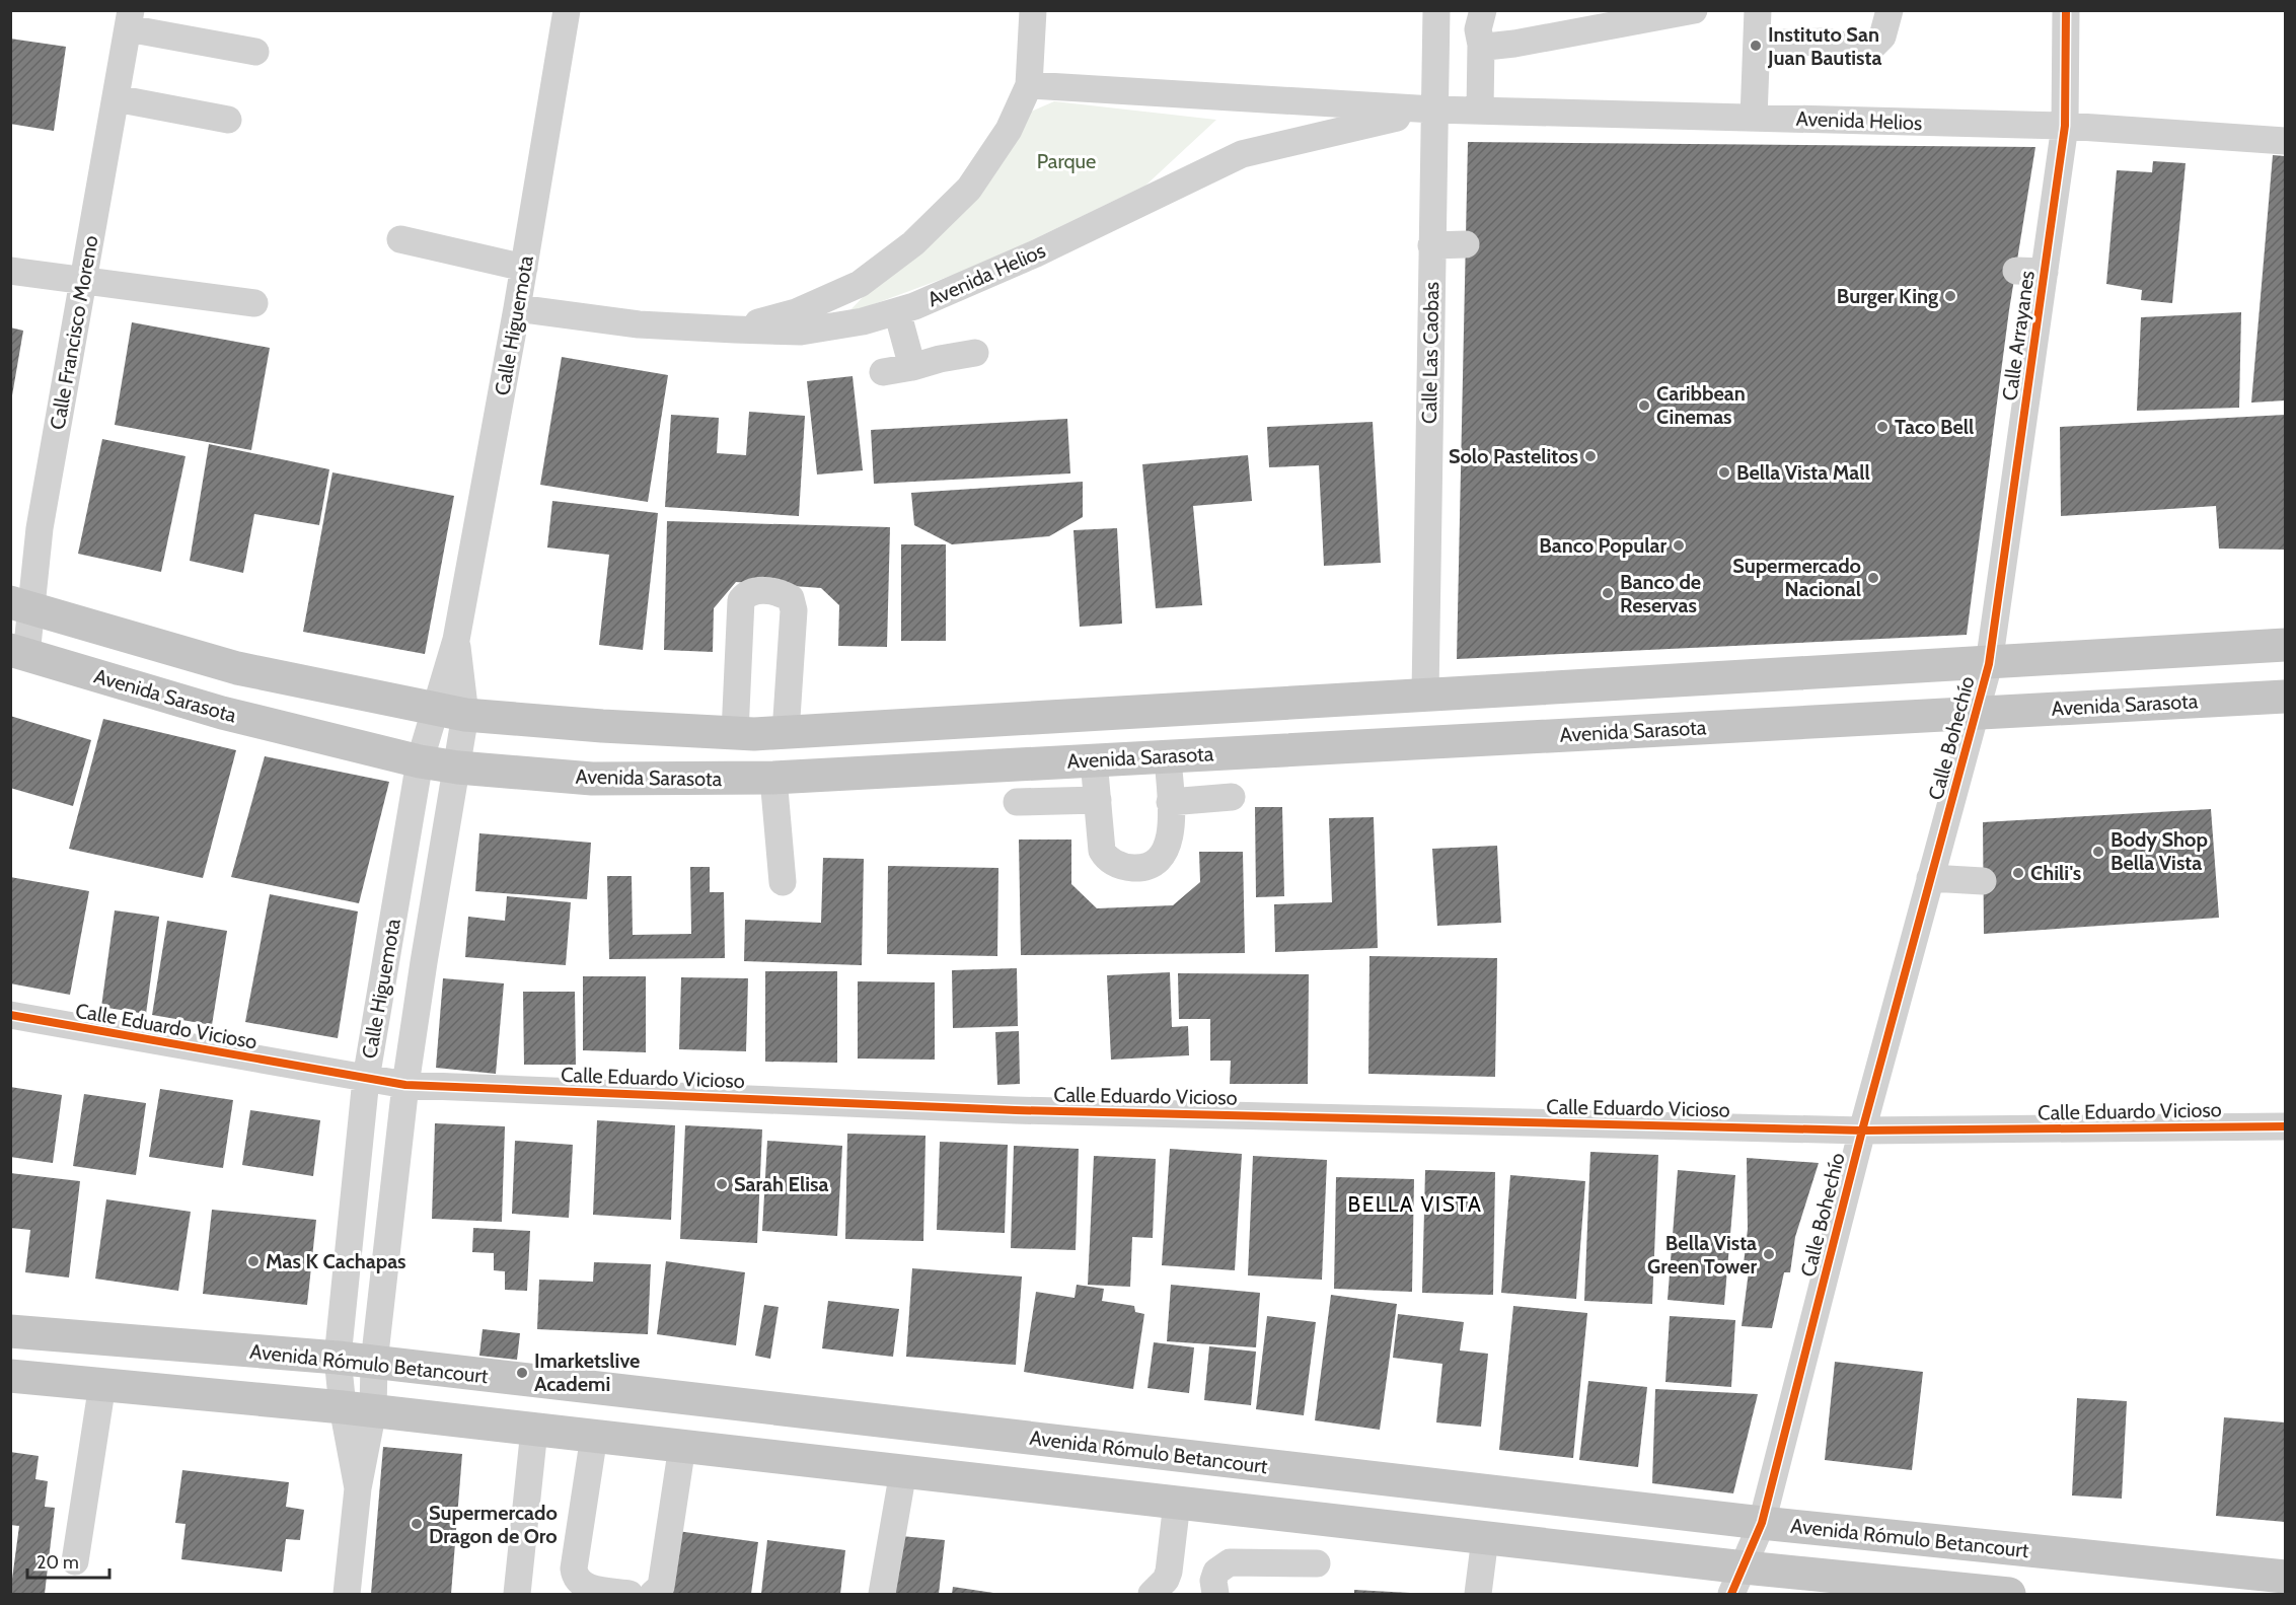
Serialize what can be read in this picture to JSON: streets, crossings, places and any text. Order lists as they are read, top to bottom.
{
  "streets": {
    "main road": ["Avenida Sarasota", "Avenida Rómulo Betancourt"],
    "street": [
      "Avenida Helios",
      "Calle Higuemota",
      "Calle Francisco Moreno",
      "Calle Arrayanes",
      "Calle Las Caobas",
      "Calle Bohechío",
      "Calle Eduardo Vicioso"
    ]
  },
  "crossings": [
    ["Avenida Helios", "Calle Higuemota"],
    ["Avenida Helios", "Calle Arrayanes"],
    ["Avenida Helios", "Calle Las Caobas"],
    ["Calle Higuemota", "Avenida Sarasota"],
    ["Calle Higuemota", "Calle Eduardo Vicioso"],
    ["Calle Higuemota", "Avenida Rómulo Betancourt"],
    ["Calle Francisco Moreno", "Avenida Sarasota"],
    ["Calle Arrayanes", "Calle Bohechío"],
    ["Avenida Sarasota", "Calle Bohechío"],
    ["Calle Bohechío", "Calle Eduardo Vicioso"],
    ["Calle Bohechío", "Avenida Rómulo Betancourt"]
  ],
  "districts": ["BELLA VISTA"],
  "parks": ["Parque"],
  "places": [
    "Instituto San Juan Bautista",
    "Burger King",
    "Caribbean Cinemas",
    "Taco Bell",
    "Solo Pastelitos",
    "Bella Vista Mall",
    "Banco Popular",
    "Supermercado Nacional",
    "Banco de Reservas",
    "Body Shop Bella Vista",
    "Chili's",
    "Sarah Elisa",
    "Bella Vista Green Tower",
    "Mas K Cachapas",
    "Imarketslive Academi",
    "Supermercado Dragon de Oro"
  ],
  "scale_bar": "20 m"
}
